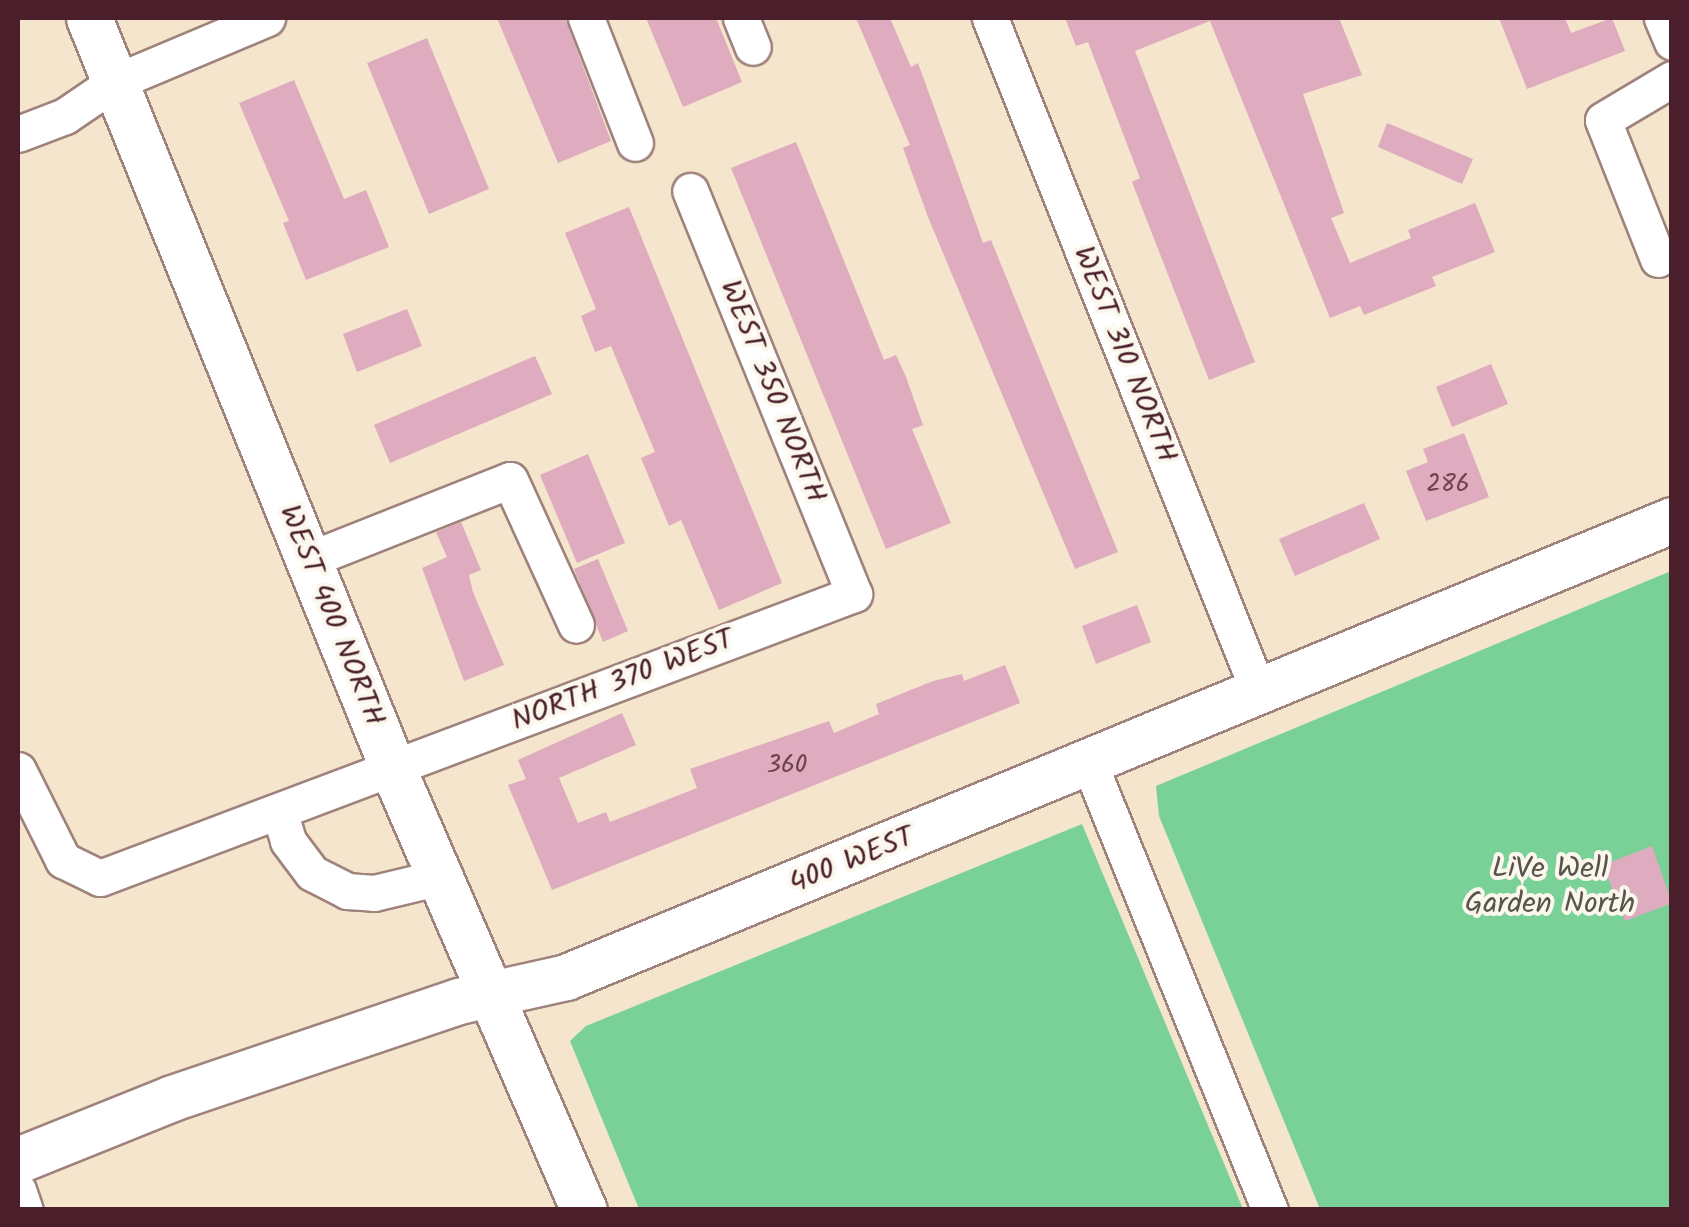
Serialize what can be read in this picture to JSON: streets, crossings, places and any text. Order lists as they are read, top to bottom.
{
  "streets": {
    "main road": ["WEST 400 NORTH", "400 WEST"],
    "street": ["WEST 310 NORTH", "WEST 350 NORTH", "NORTH 370 WEST"]
  },
  "crossings": [
    ["WEST 310 NORTH", "400 WEST"],
    ["WEST 350 NORTH", "NORTH 370 WEST"],
    ["WEST 400 NORTH", "NORTH 370 WEST"],
    ["WEST 400 NORTH", "400 WEST"]
  ],
  "parks": ["LiVe Well Garden North"],
  "house_numbers": ["286", "360"]
}
